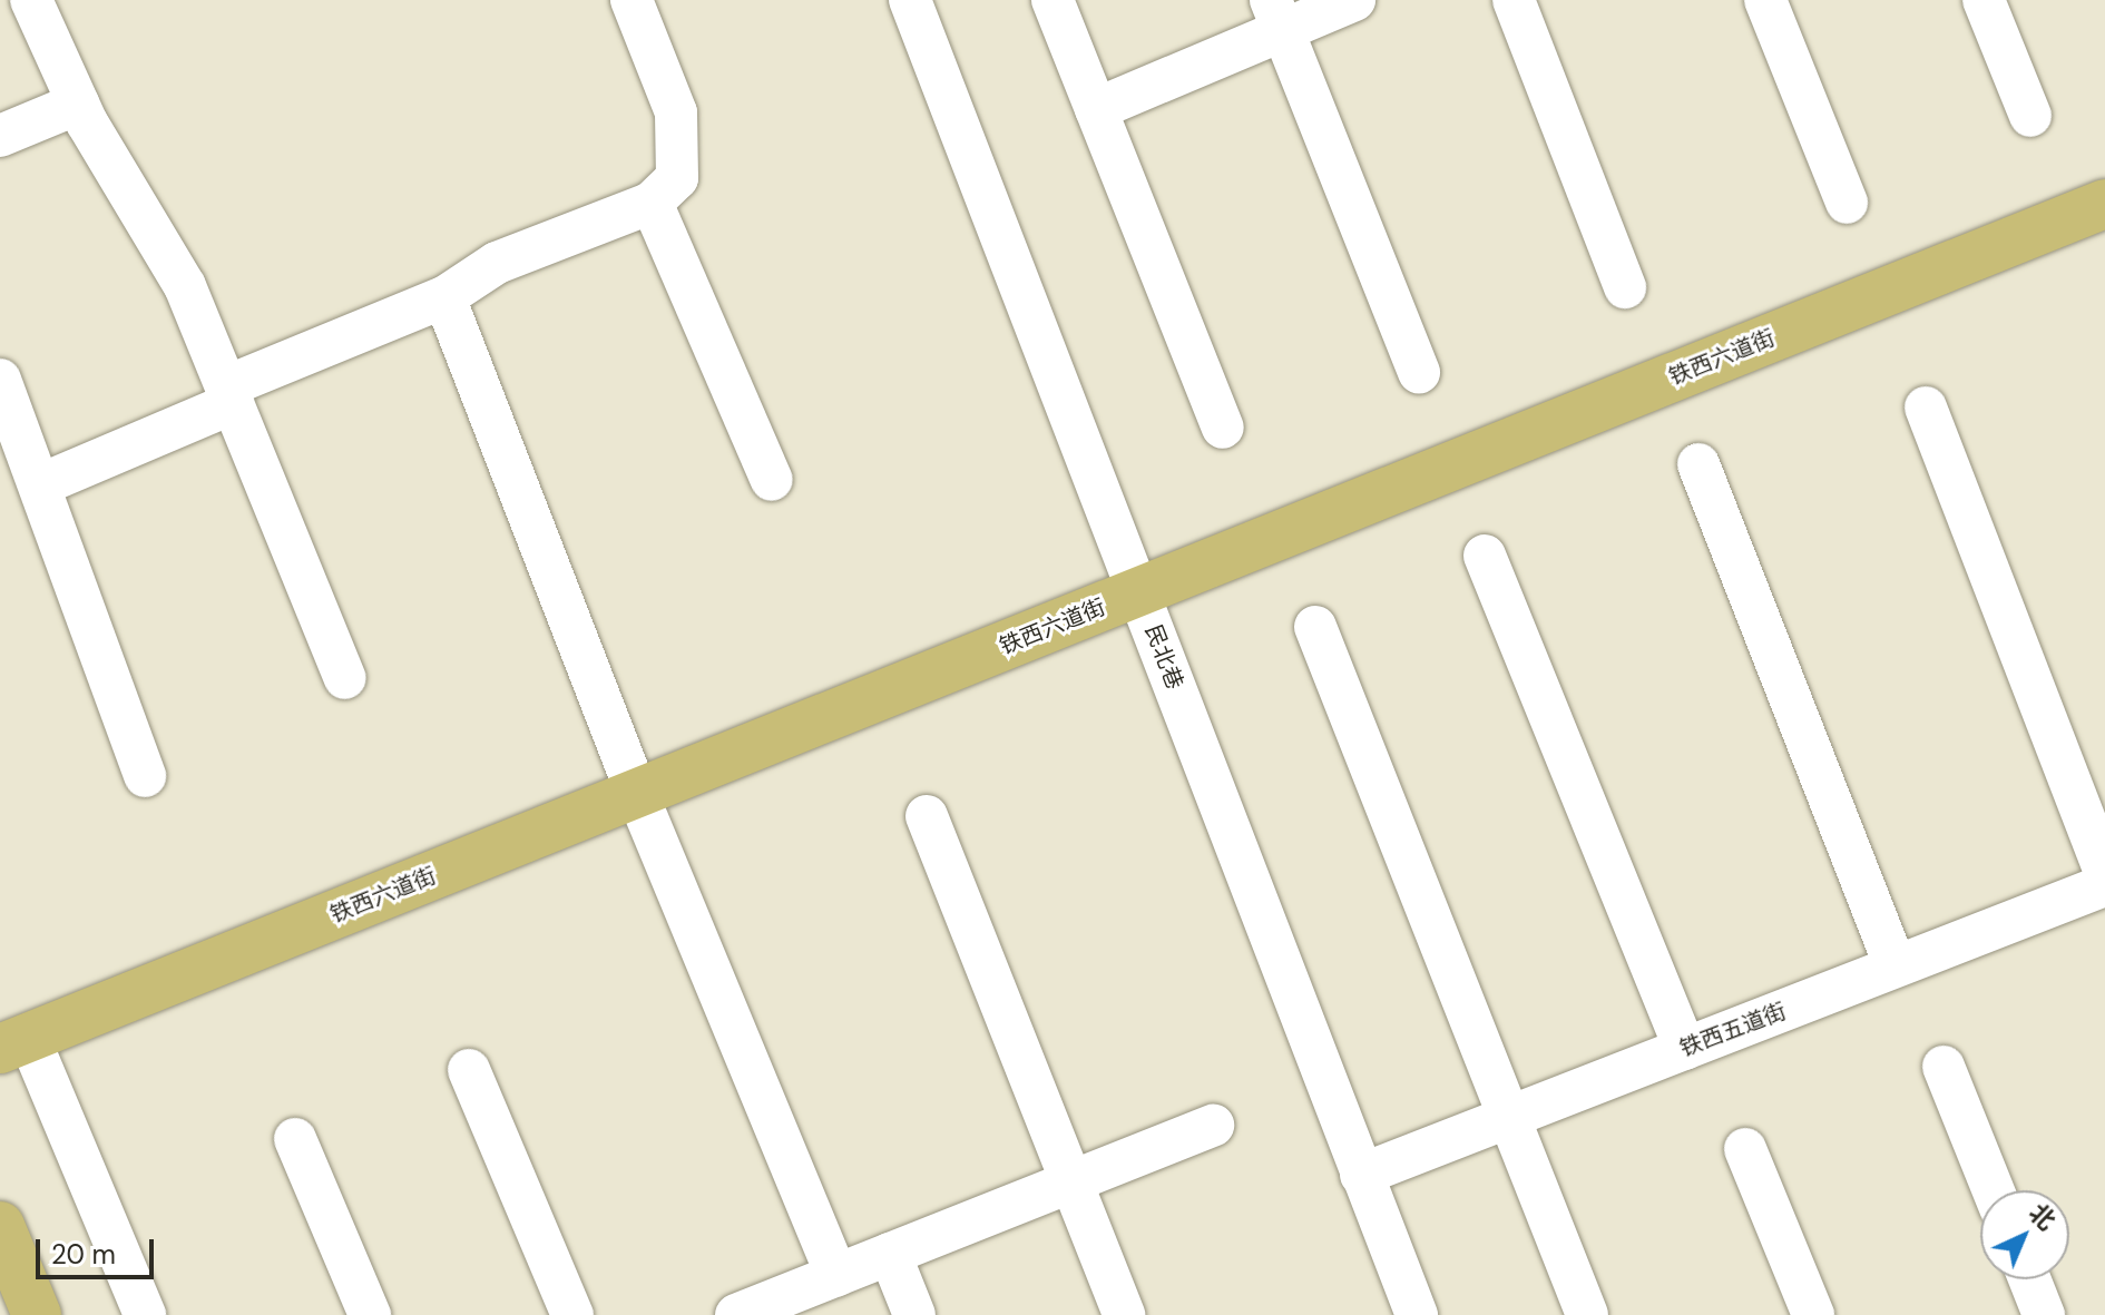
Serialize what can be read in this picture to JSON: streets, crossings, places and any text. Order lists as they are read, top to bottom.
{
  "streets": {
    "main road": ["铁西六道街"],
    "street": ["民北巷", "铁西五道街"]
  },
  "crossings": [
    ["铁西六道街", "民北巷"],
    ["民北巷", "铁西五道街"]
  ],
  "scale_bar": "20 m",
  "north": "top right"
}
